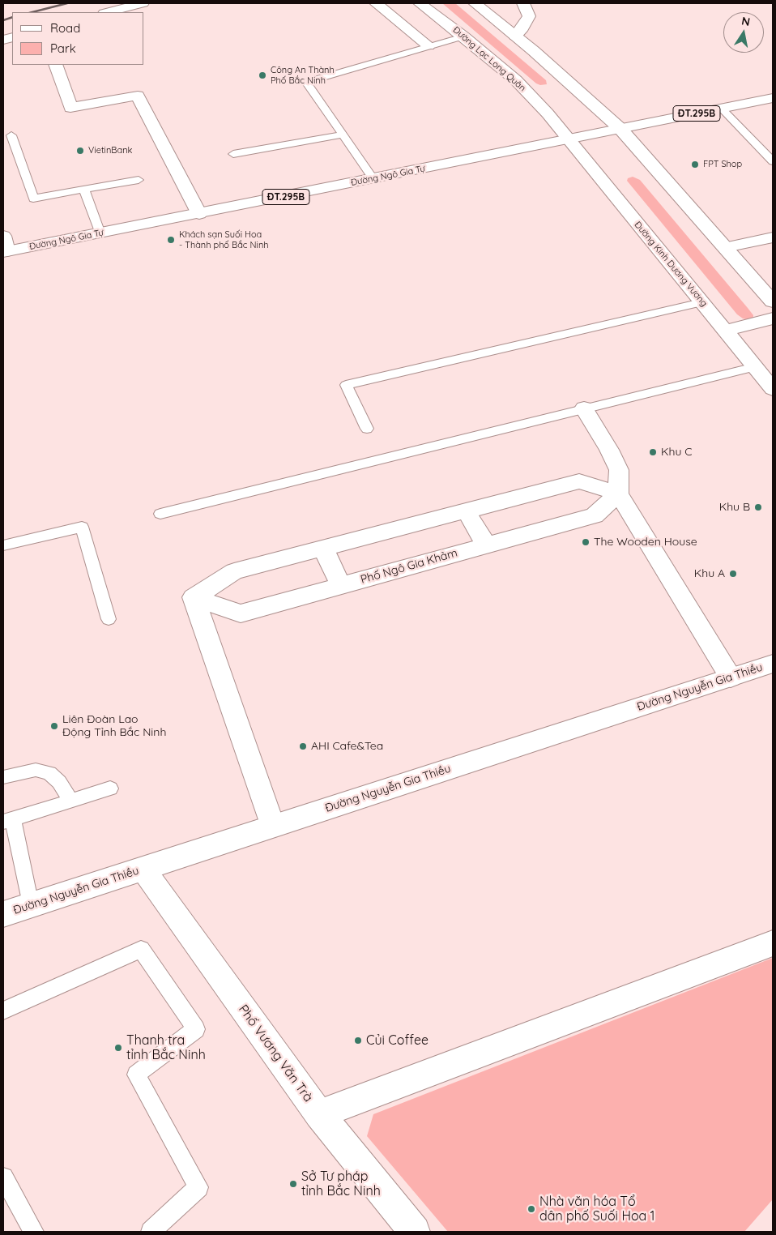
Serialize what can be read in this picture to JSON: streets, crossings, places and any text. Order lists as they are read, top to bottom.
{
  "streets": {
    "street": [
      "Đường Lạc Long Quân",
      "ĐT.295B",
      "Đường Ngô Gia Tự",
      "Đường Kinh Dương Vương",
      "Phố Ngô Gia Khảm",
      "Đường Nguyễn Gia Thiều",
      "Phố Vương Văn Trà"
    ]
  },
  "crossings": [
    ["Đường Lạc Long Quân", "Đường Ngô Gia Tự"],
    ["Đường Lạc Long Quân", "Đường Kinh Dương Vương"],
    ["Đường Ngô Gia Tự", "Đường Kinh Dương Vương"],
    ["Đường Nguyễn Gia Thiều", "Phố Vương Văn Trà"]
  ],
  "places": [
    "Công An Thành Phố Bắc Ninh",
    "VietinBank",
    "FPT Shop",
    "Khách sạn Suối Hoa - Thành phố Bắc Ninh",
    "Khu C",
    "Khu B",
    "The Wooden House",
    "Khu A",
    "Liên Đoàn Lao Động Tỉnh Bắc Ninh",
    "AHI Cafe&Tea",
    "Củi Coffee",
    "Thanh tra tỉnh Bắc Ninh",
    "Sở Tư pháp tỉnh Bắc Ninh",
    "Nhà văn hóa Tổ dân phố Suối Hoa 1"
  ],
  "legend": ["Road", "Park"],
  "north": "top"
}
